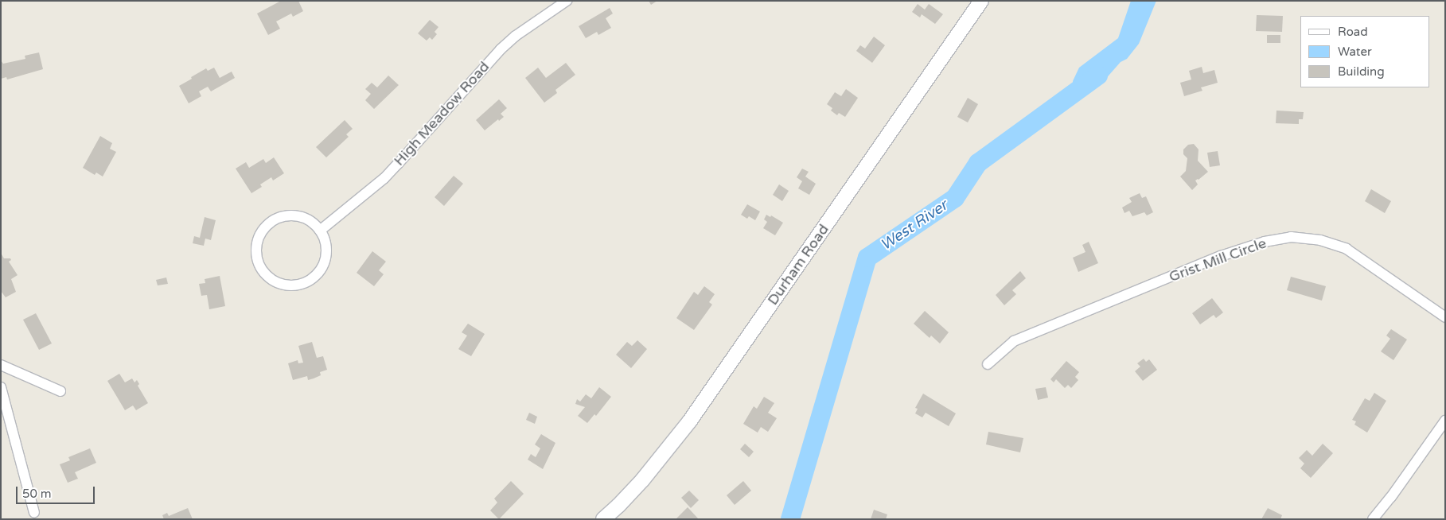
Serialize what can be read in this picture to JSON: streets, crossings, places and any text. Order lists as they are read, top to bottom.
{
  "streets": {
    "main road": ["Durham Road"],
    "street": ["High Meadow Road", "Grist Mill Circle"]
  },
  "water": ["West River"],
  "legend": ["Road", "Water", "Building"],
  "scale_bar": "50 m"
}
